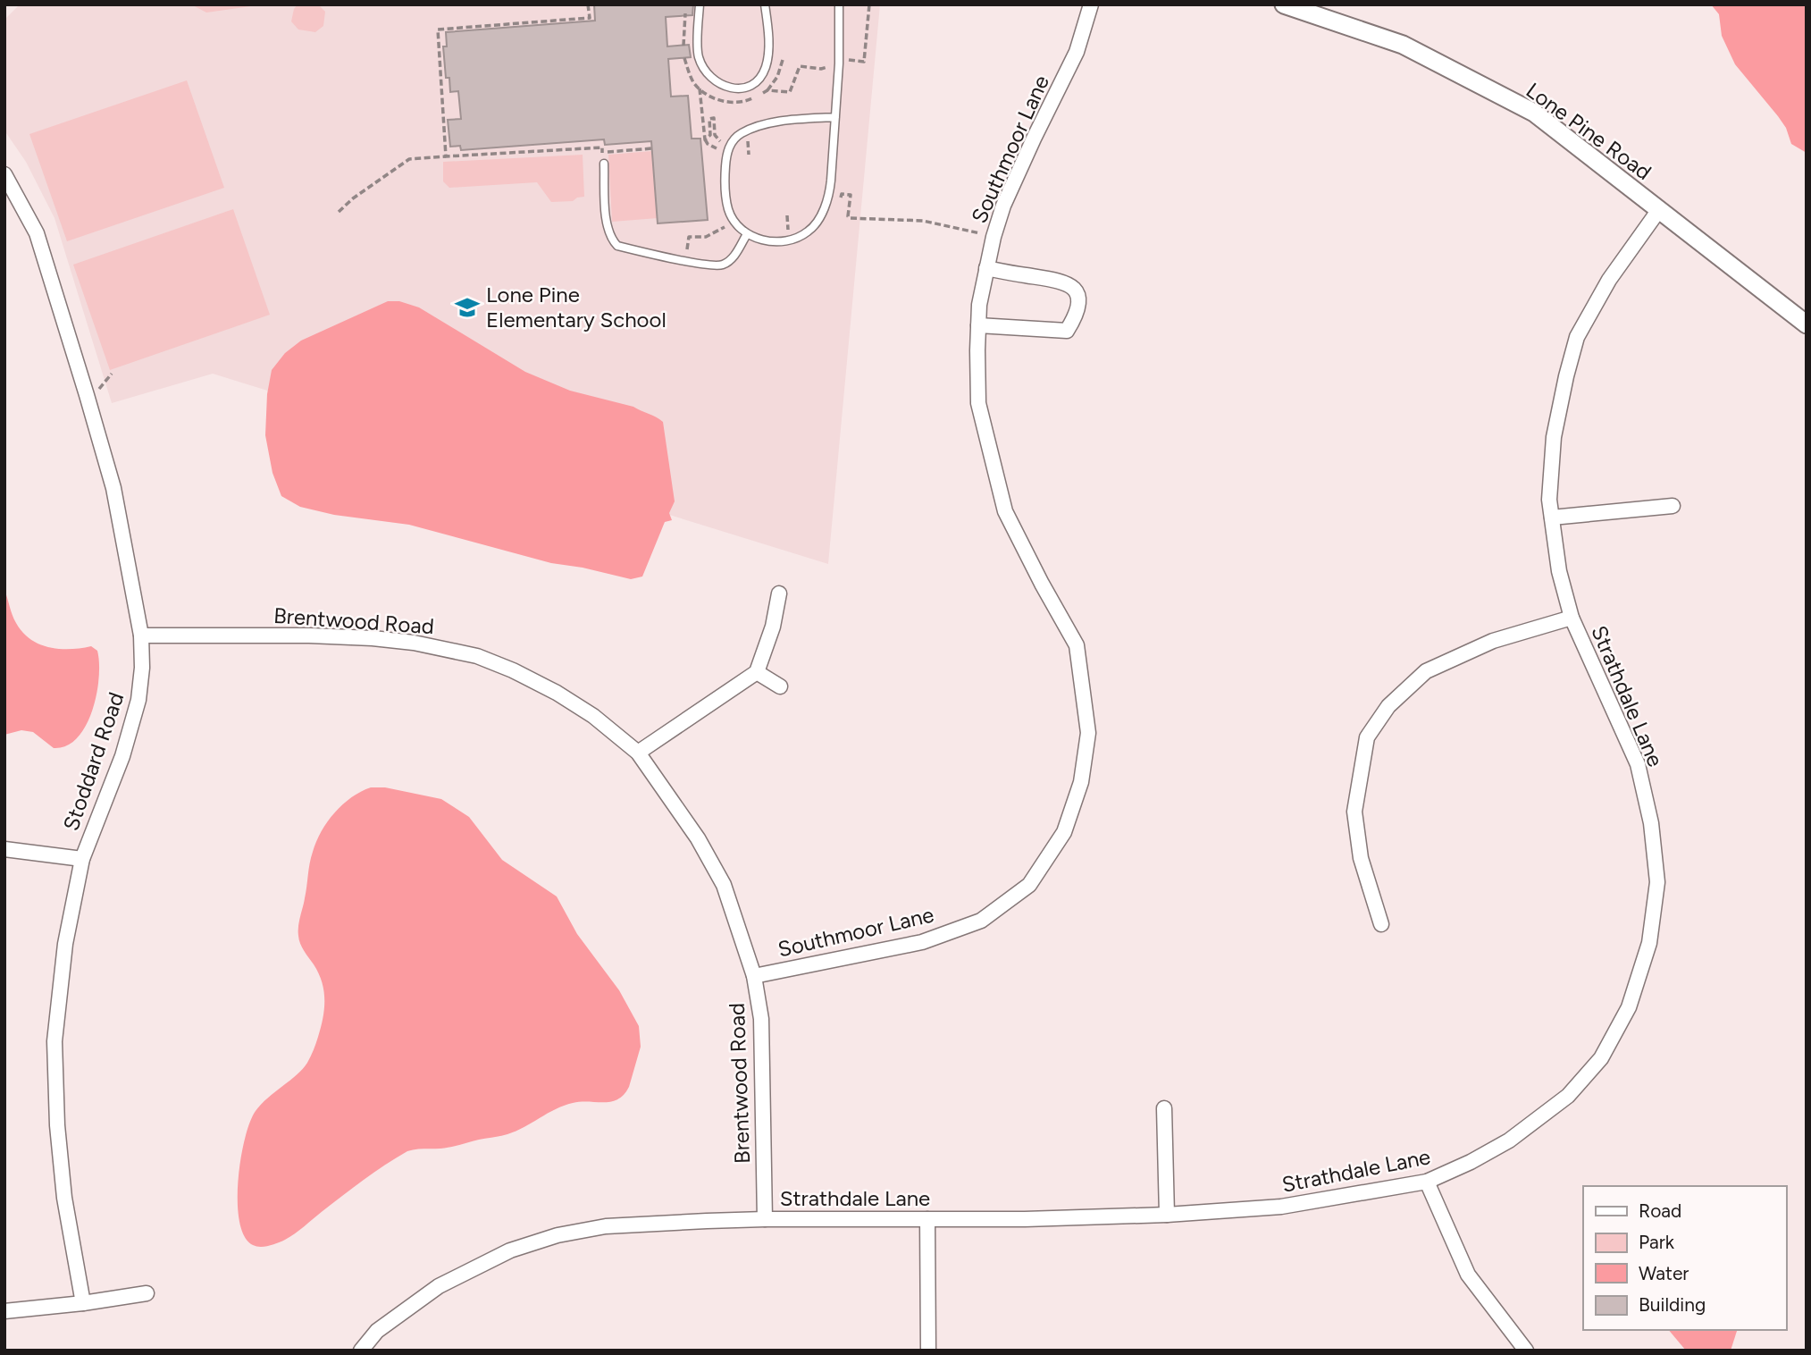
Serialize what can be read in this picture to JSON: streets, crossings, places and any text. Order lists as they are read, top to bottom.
{
  "streets": {
    "street": [
      "Lone Pine Road",
      "Southmoor Lane",
      "Brentwood Road",
      "Strathdale Lane",
      "Stoddard Road"
    ]
  },
  "crossings": [
    ["Lone Pine Road", "Strathdale Lane"],
    ["Southmoor Lane", "Brentwood Road"],
    ["Brentwood Road", "Strathdale Lane"],
    ["Brentwood Road", "Stoddard Road"]
  ],
  "places": {
    "school or university": ["Lone Pine Elementary School"]
  },
  "legend": [
    "Road",
    "Park",
    "Water",
    "Building"
  ]
}
